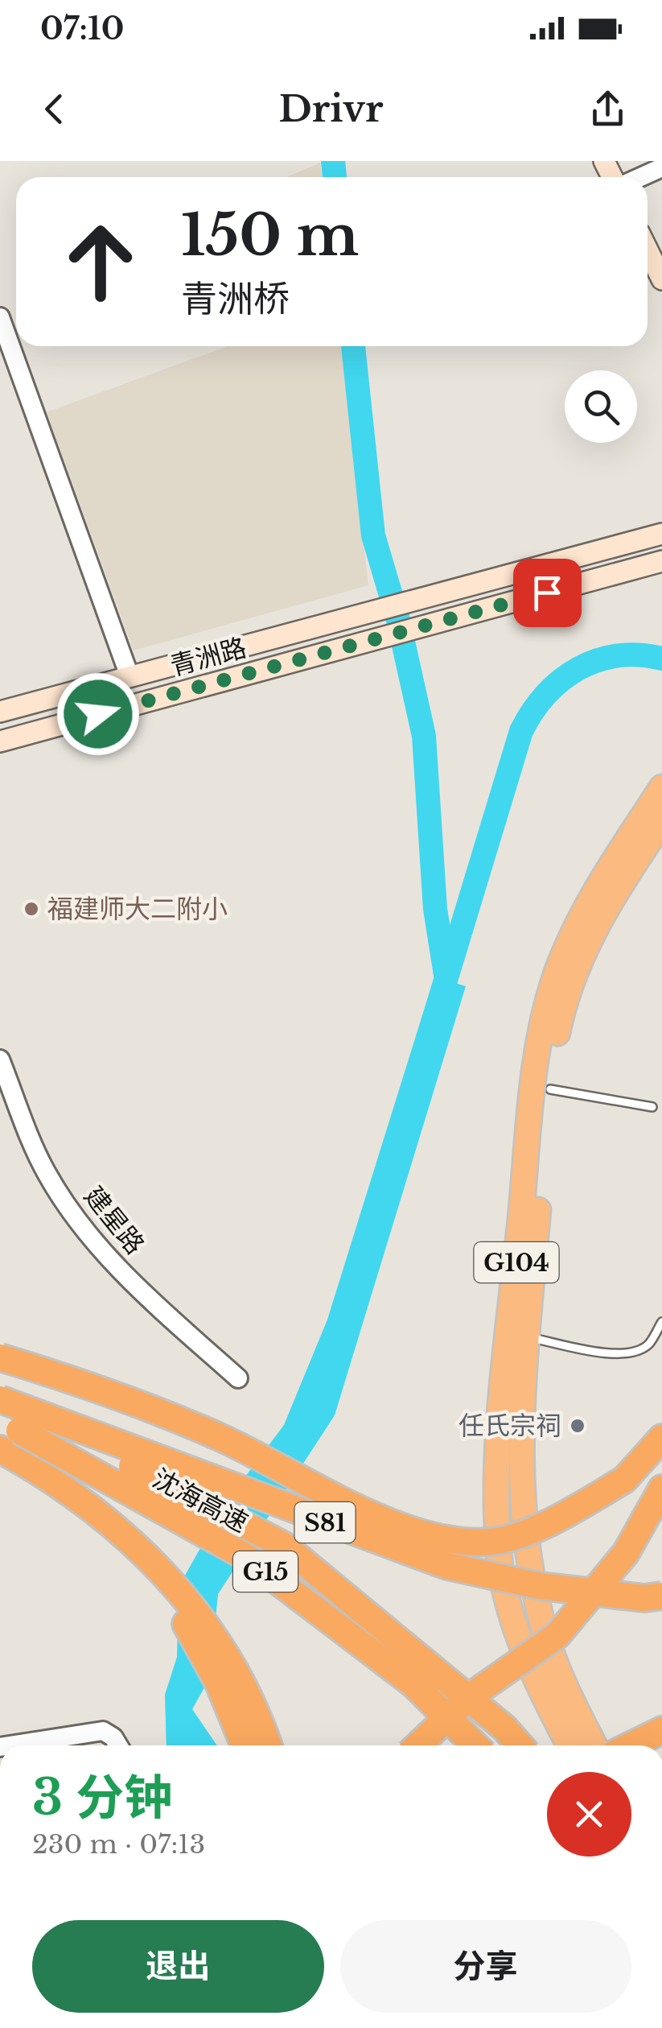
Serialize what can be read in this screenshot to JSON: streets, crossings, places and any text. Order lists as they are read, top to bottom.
{
  "streets": {
    "highway": [
      "G104",
      "沈海高速",
      "S81",
      "G15"
    ],
    "main road": ["青洲路"],
    "street": ["建星路"]
  },
  "crossings": [
    ["沈海高速", "S81"]
  ],
  "places": ["福建师大二附小", "任氏宗祠"],
  "page": {
    "status": "07:10",
    "header": "Drivr",
    "turn": ["150 m", "青洲桥"],
    "heading": ["3 分钟", "230 m · 07:13"],
    "buttons": ["退出", "分享"]
  }
}
